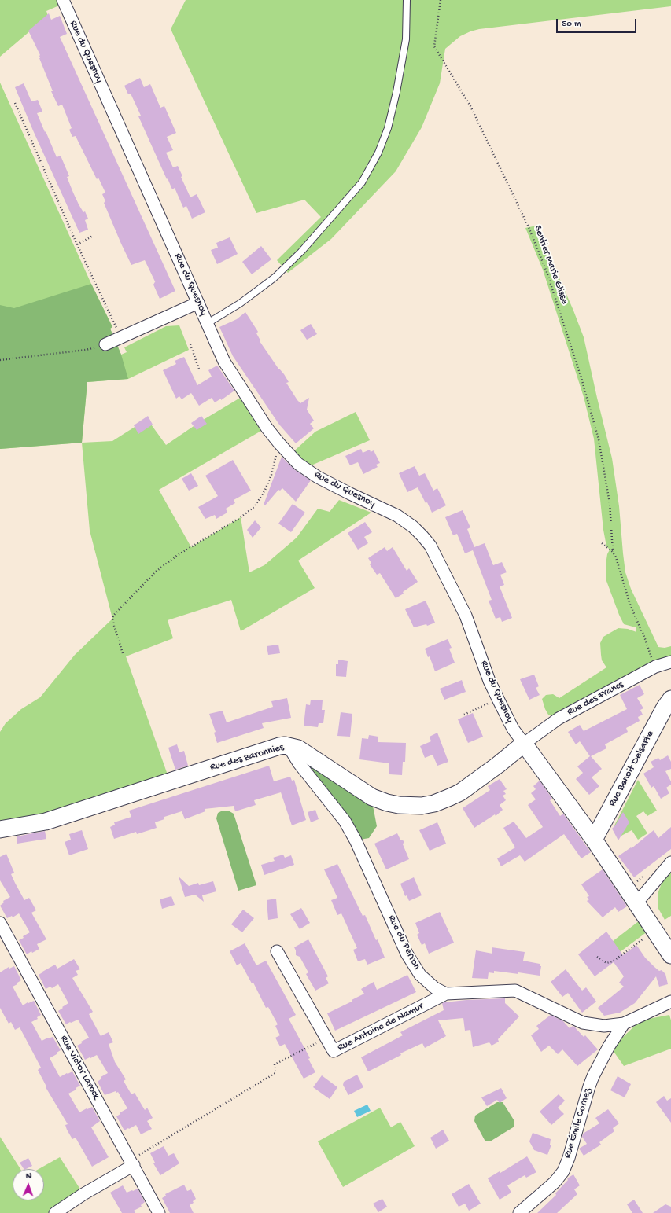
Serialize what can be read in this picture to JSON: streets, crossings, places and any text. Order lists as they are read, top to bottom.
{
  "streets": {
    "street": [
      "Rue du Quesnoy",
      "Rue des Francs",
      "Rue des Baronnies",
      "Rue Benoit Delsarte",
      "Rue du Perron",
      "Rue Antoine de Namur",
      "Rue Victor Larock",
      "Rue Émile Cornez"
    ],
    "path": ["Sentier Marie Glisse"]
  },
  "crossings": [
    ["Rue du Quesnoy", "Rue des Francs"],
    ["Rue du Quesnoy", "Rue des Baronnies"],
    ["Rue du Quesnoy", "Rue Benoit Delsarte"],
    ["Rue des Francs", "Rue des Baronnies"],
    ["Rue des Baronnies", "Rue du Perron"],
    ["Rue du Perron", "Rue Antoine de Namur"]
  ],
  "scale_bar": "50 m",
  "north": "top"
}
